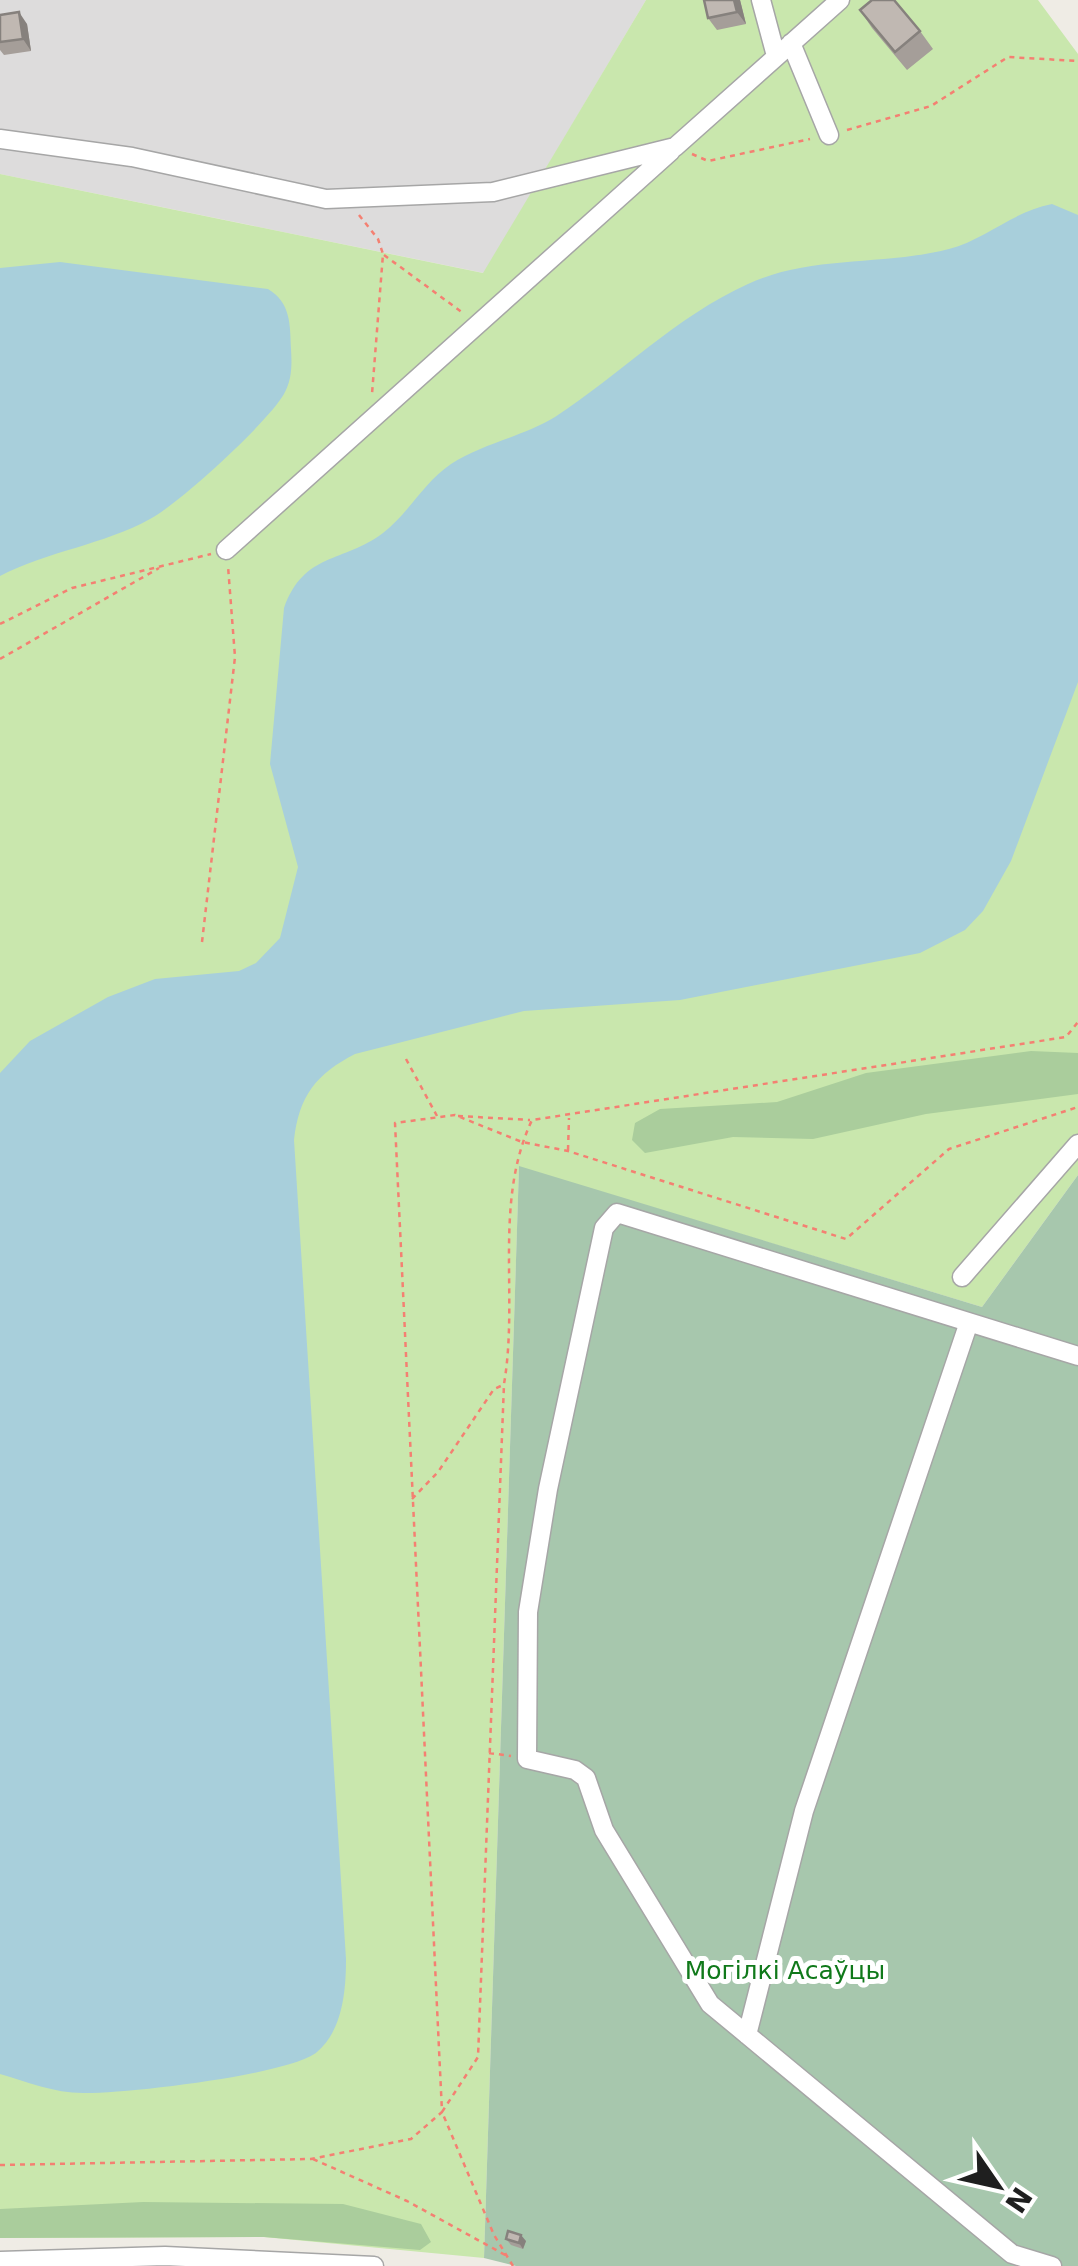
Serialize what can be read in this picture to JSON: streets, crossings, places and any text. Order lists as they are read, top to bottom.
{
  "parks": ["Могілкі Асаўцы"],
  "north": "bottom right"
}
